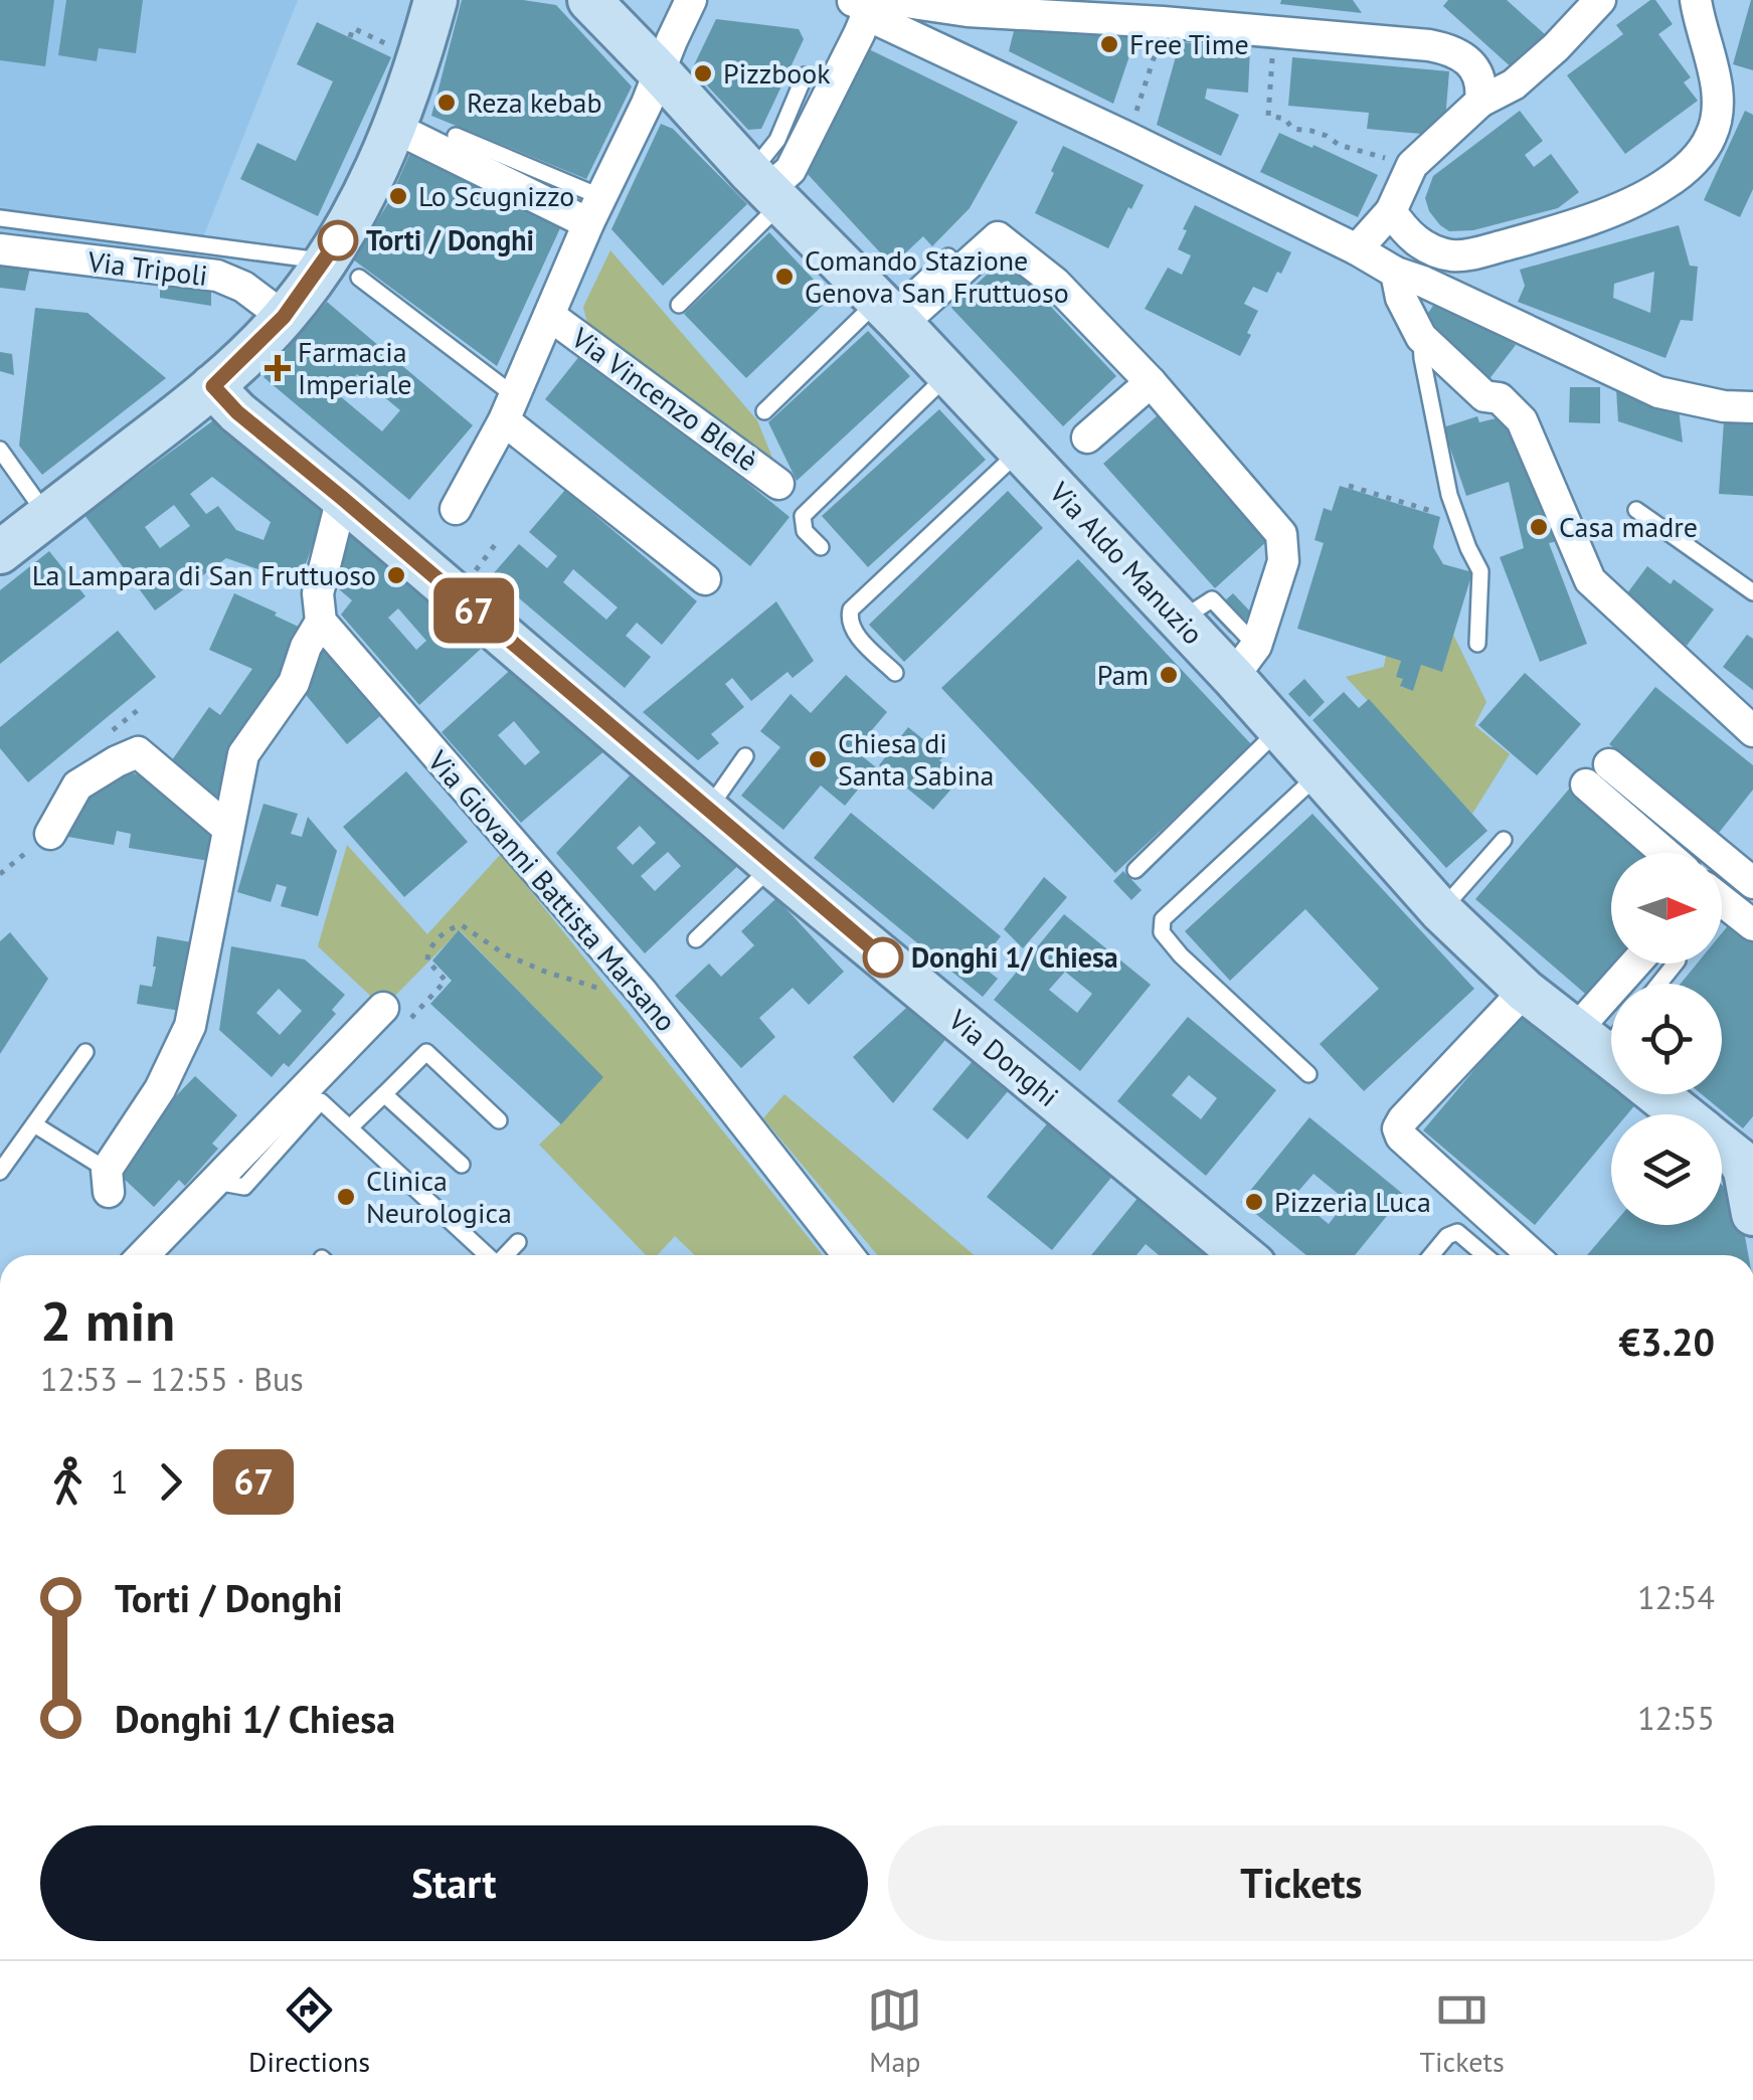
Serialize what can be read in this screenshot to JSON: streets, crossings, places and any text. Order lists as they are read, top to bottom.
{
  "streets": {
    "street": [
      "Via Tripoli",
      "Via Vincenzo Blelè",
      "Via Aldo Manuzio",
      "Via Giovanni Battista Marsano",
      "Via Donghi"
    ]
  },
  "crossings": [
    ["Via Vincenzo Blelè", "Via Aldo Manuzio"]
  ],
  "places": {
    "other": [
      "Free Time",
      "Pizzbook",
      "Reza kebab",
      "Lo Scugnizzo",
      "Torti / Donghi",
      "Comando Stazione Genova San Fruttuoso",
      "Casa madre",
      "La Lampara di San Fruttuoso",
      "Pam",
      "Chiesa di Santa Sabina",
      "Donghi 1/ Chiesa",
      "Clinica Neurologica",
      "Pizzeria Luca"
    ],
    "health": ["Farmacia Imperiale"]
  },
  "lines": ["bus line 67"],
  "north": "right",
  "page": {
    "on_map": "67",
    "heading": ["2 min", "12:53 – 12:55 · Bus", "€3.20"],
    "legs": ["1", "67"],
    "list": [
      {
        "name": "Torti / Donghi",
        "value": "12:54"
      },
      {
        "name": "Donghi 1/ Chiesa",
        "value": "12:55"
      }
    ],
    "buttons": ["Start", "Tickets"],
    "tabs": ["Directions", "Map", "Tickets"]
  }
}
